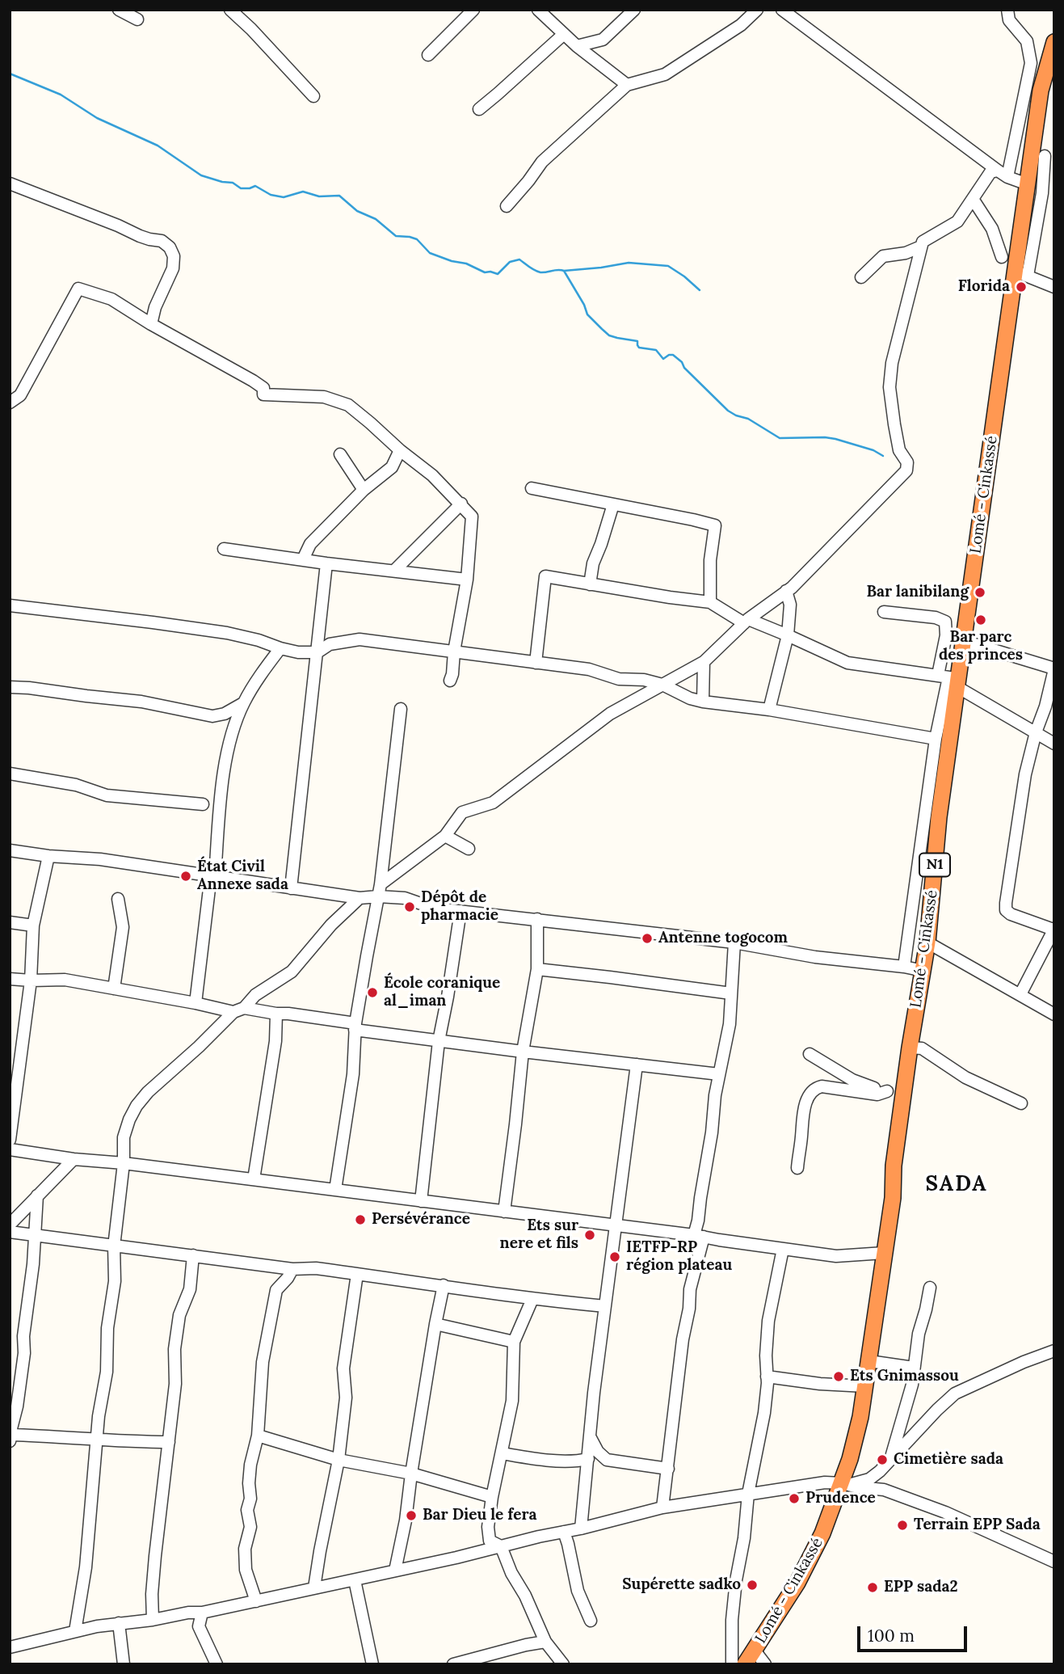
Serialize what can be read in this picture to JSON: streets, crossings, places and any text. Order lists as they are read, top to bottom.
{
  "streets": {
    "highway": ["Lomé - Cinkassé", "N1"]
  },
  "districts": ["SADA"],
  "places": [
    "Florida",
    "Bar lanibilang",
    "Bar parc des princes",
    "État Civil Annexe sada",
    "Dépôt de pharmacie",
    "Antenne togocom",
    "École coranique al_iman",
    "Persévérance",
    "Ets sur nere et fils",
    "IETFP-RP région plateau",
    "Ets Gnimassou",
    "Cimetière sada",
    "Prudence",
    "Bar Dieu le fera",
    "Terrain EPP Sada",
    "Supérette sadko",
    "EPP sada2"
  ],
  "scale_bar": "100 m"
}
